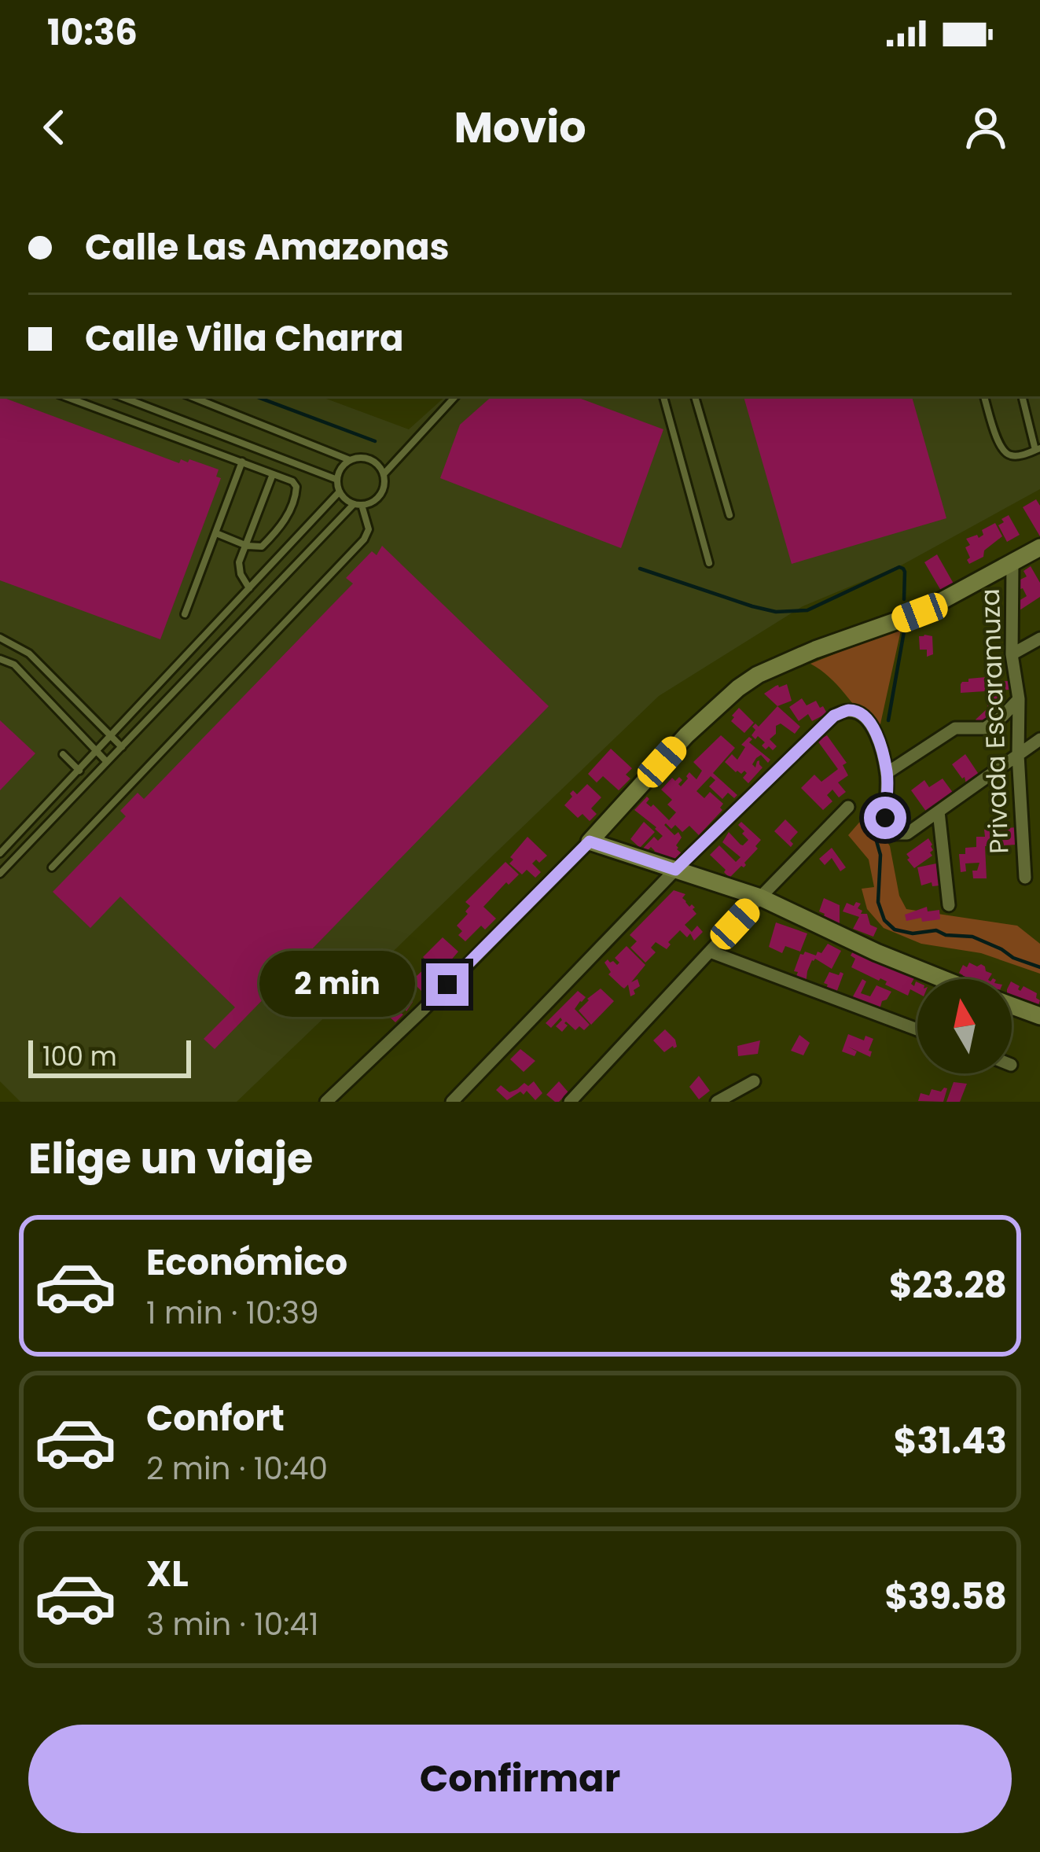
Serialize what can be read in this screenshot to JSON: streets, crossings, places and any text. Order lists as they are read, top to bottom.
{
  "streets": {
    "street": ["Privada Escaramuza"]
  },
  "scale_bar": "100 m",
  "north": "top",
  "page": {
    "status": "10:36",
    "header": "Movio",
    "banner": ["Calle Las Amazonas", "Calle Villa Charra"],
    "bubble": "2 min",
    "scale": "100 m",
    "heading": "Elige un viaje",
    "list": [
      {
        "name": "Económico",
        "note": "1 min · 10:39",
        "value": "$23.28"
      },
      {
        "name": "Confort",
        "note": "2 min · 10:40",
        "value": "$31.43"
      },
      {
        "name": "XL",
        "note": "3 min · 10:41",
        "value": "$39.58"
      }
    ],
    "buttons": "Confirmar"
  }
}
